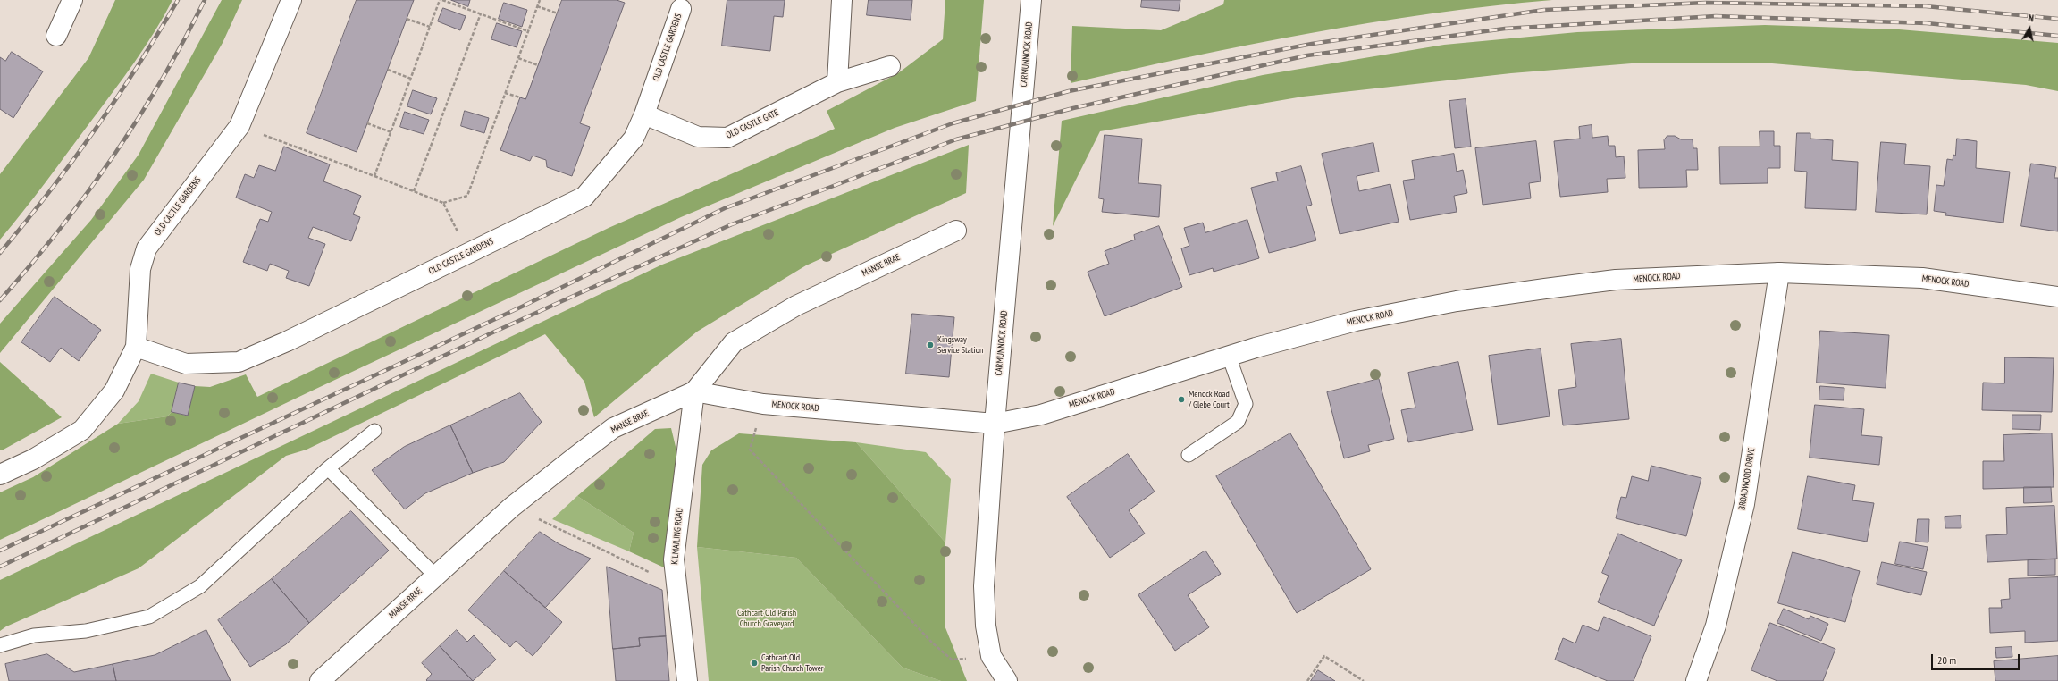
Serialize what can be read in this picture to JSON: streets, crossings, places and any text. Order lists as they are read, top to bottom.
{
  "streets": {
    "street": [
      "OLD CASTLE GARDENS",
      "CARMUNNOCK ROAD",
      "OLD CASTLE GATE",
      "MANSE BRAE",
      "MENOCK ROAD",
      "BROADWOOD DRIVE",
      "KILMAILING ROAD"
    ]
  },
  "crossings": [
    ["OLD CASTLE GARDENS", "OLD CASTLE GATE"],
    ["CARMUNNOCK ROAD", "MENOCK ROAD"],
    ["MANSE BRAE", "MENOCK ROAD"],
    ["MANSE BRAE", "KILMAILING ROAD"],
    ["MENOCK ROAD", "BROADWOOD DRIVE"],
    ["MENOCK ROAD", "KILMAILING ROAD"]
  ],
  "parks": ["Cathcart Old Parish Church Graveyard"],
  "places": ["Kingsway Service Station", "Menock Road / Glebe Court", "Cathcart Old Parish Church Tower"],
  "scale_bar": "20 m",
  "north": "top"
}
